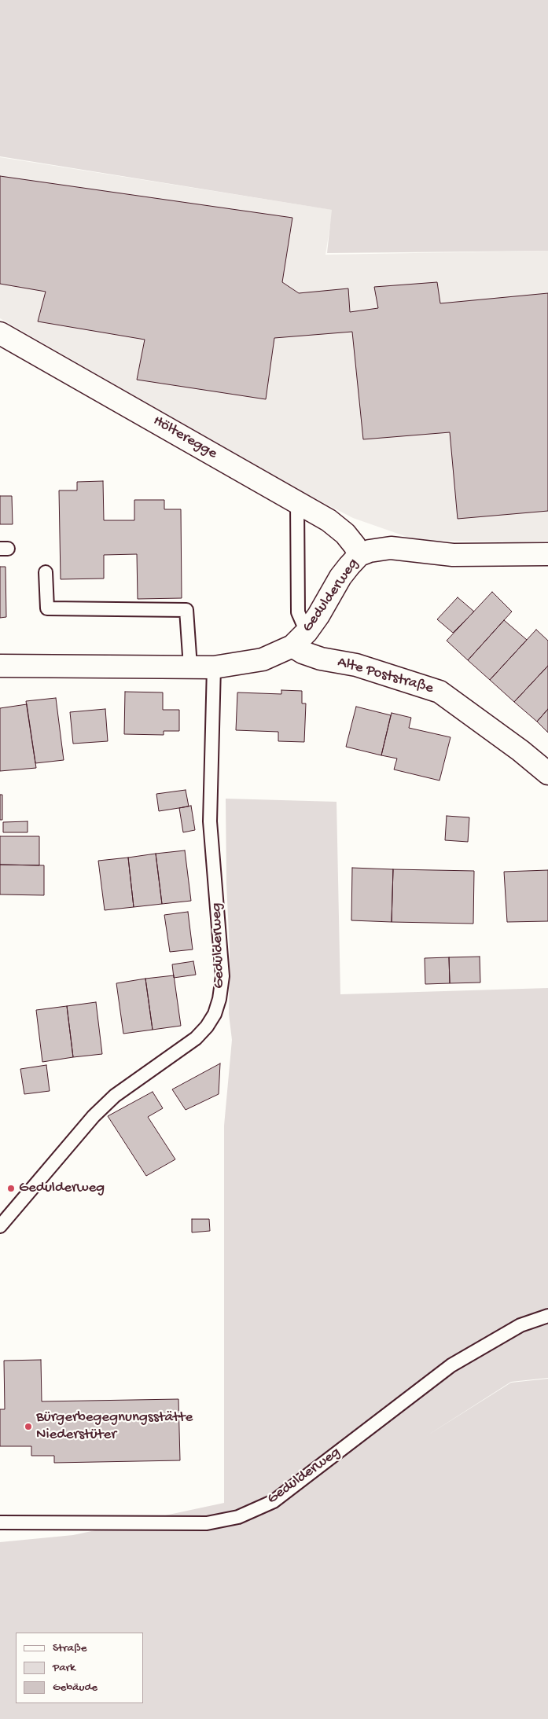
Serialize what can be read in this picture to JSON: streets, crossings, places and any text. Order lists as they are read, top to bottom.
{
  "streets": {
    "street": ["Hölteregge", "Gedulderweg", "Alte Poststraße"]
  },
  "crossings": [
    ["Hölteregge", "Gedulderweg"],
    ["Gedulderweg", "Alte Poststraße"]
  ],
  "places": ["Gedulderweg", "Bürgerbegegnungsstätte Niederstüter"],
  "legend": ["Straße", "Park", "Gebäude"]
}
